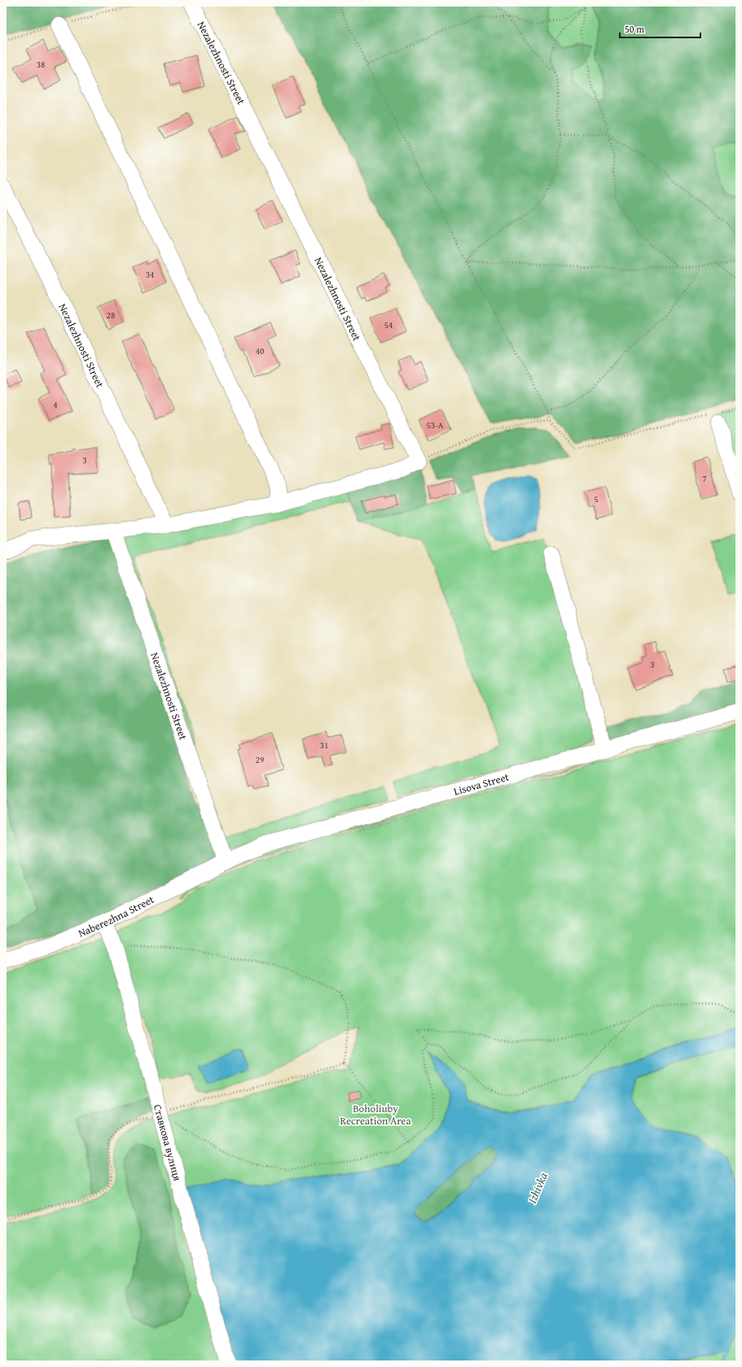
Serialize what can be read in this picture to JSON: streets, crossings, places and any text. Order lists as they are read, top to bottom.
{
  "streets": {
    "street": [
      "Nezalezhnosti Street",
      "Lisova Street",
      "Naberezhna Street",
      "Ставкова вулиця"
    ]
  },
  "crossings": [
    ["Nezalezhnosti Street", "Lisova Street"],
    ["Nezalezhnosti Street", "Naberezhna Street"],
    ["Lisova Street", "Naberezhna Street"],
    ["Naberezhna Street", "Ставкова вулиця"]
  ],
  "water": ["Izhivka"],
  "parks": ["Boholiuby Recreation Area"],
  "house_numbers": [
    "38",
    "34",
    "28",
    "54",
    "40",
    "4",
    "53-А",
    "3",
    "7",
    "5",
    "3",
    "31",
    "29"
  ],
  "scale_bar": "50 m"
}
